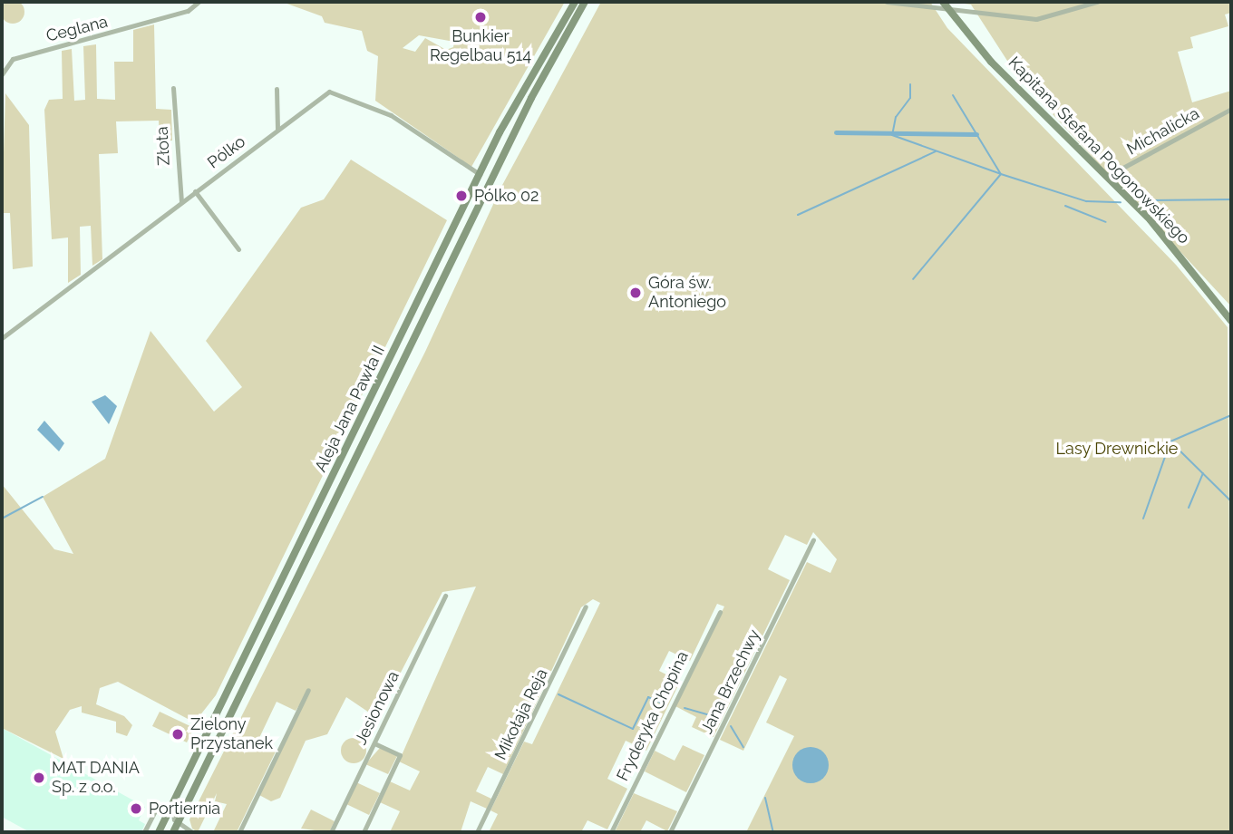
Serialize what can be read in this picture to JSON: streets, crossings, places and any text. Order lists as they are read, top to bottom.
{
  "streets": {
    "main road": ["Kapitana Stefana Pogonowskiego", "Aleja Jana Pawła II"],
    "street": [
      "Ceglana",
      "Michalicka",
      "Złota",
      "Pólko",
      "Jana Brzechwy",
      "Jesionowa",
      "Mikołaja Reja",
      "Fryderyka Chopina"
    ]
  },
  "crossings": [
    ["Michalicka", "Kapitana Stefana Pogonowskiego"],
    ["Złota", "Pólko"],
    ["Pólko", "Aleja Jana Pawła II"]
  ],
  "parks": ["Lasy Drewnickie"],
  "places": [
    "Bunkier Regelbau 514",
    "Pólko 02",
    "Góra św. Antoniego",
    "Zielony Przystanek",
    "MAT DANIA Sp. z o.o.",
    "Portiernia"
  ]
}
